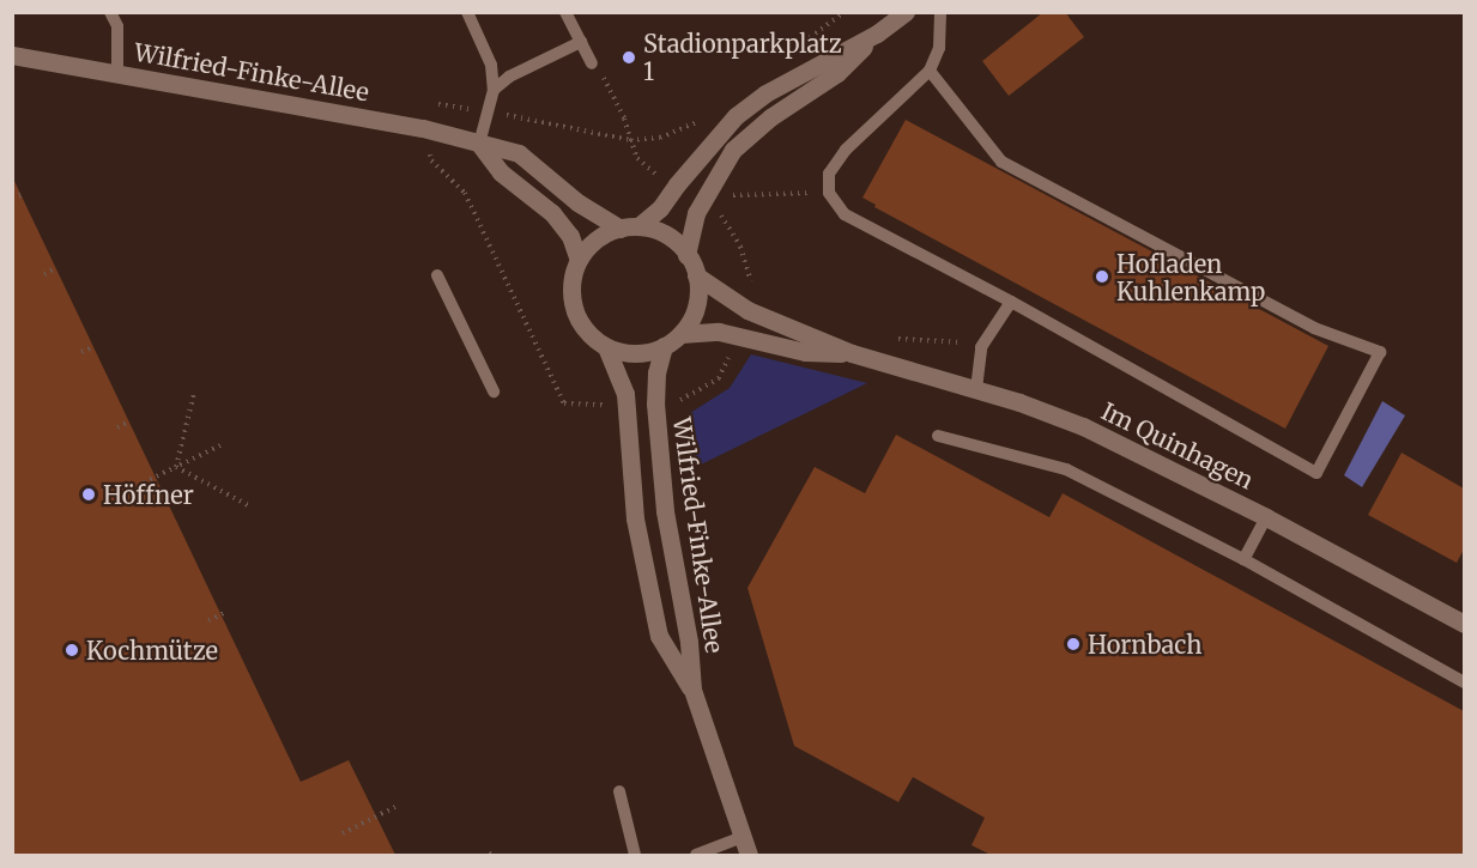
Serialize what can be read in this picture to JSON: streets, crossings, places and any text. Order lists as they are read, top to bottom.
{
  "streets": {
    "street": ["Wilfried-Finke-Allee", "Im Quinhagen"]
  },
  "crossings": [
    ["Wilfried-Finke-Allee", "Im Quinhagen"]
  ],
  "places": [
    "Stadionparkplatz 1",
    "Hofladen Kuhlenkamp",
    "Höffner",
    "Hornbach",
    "Kochmütze"
  ]
}
